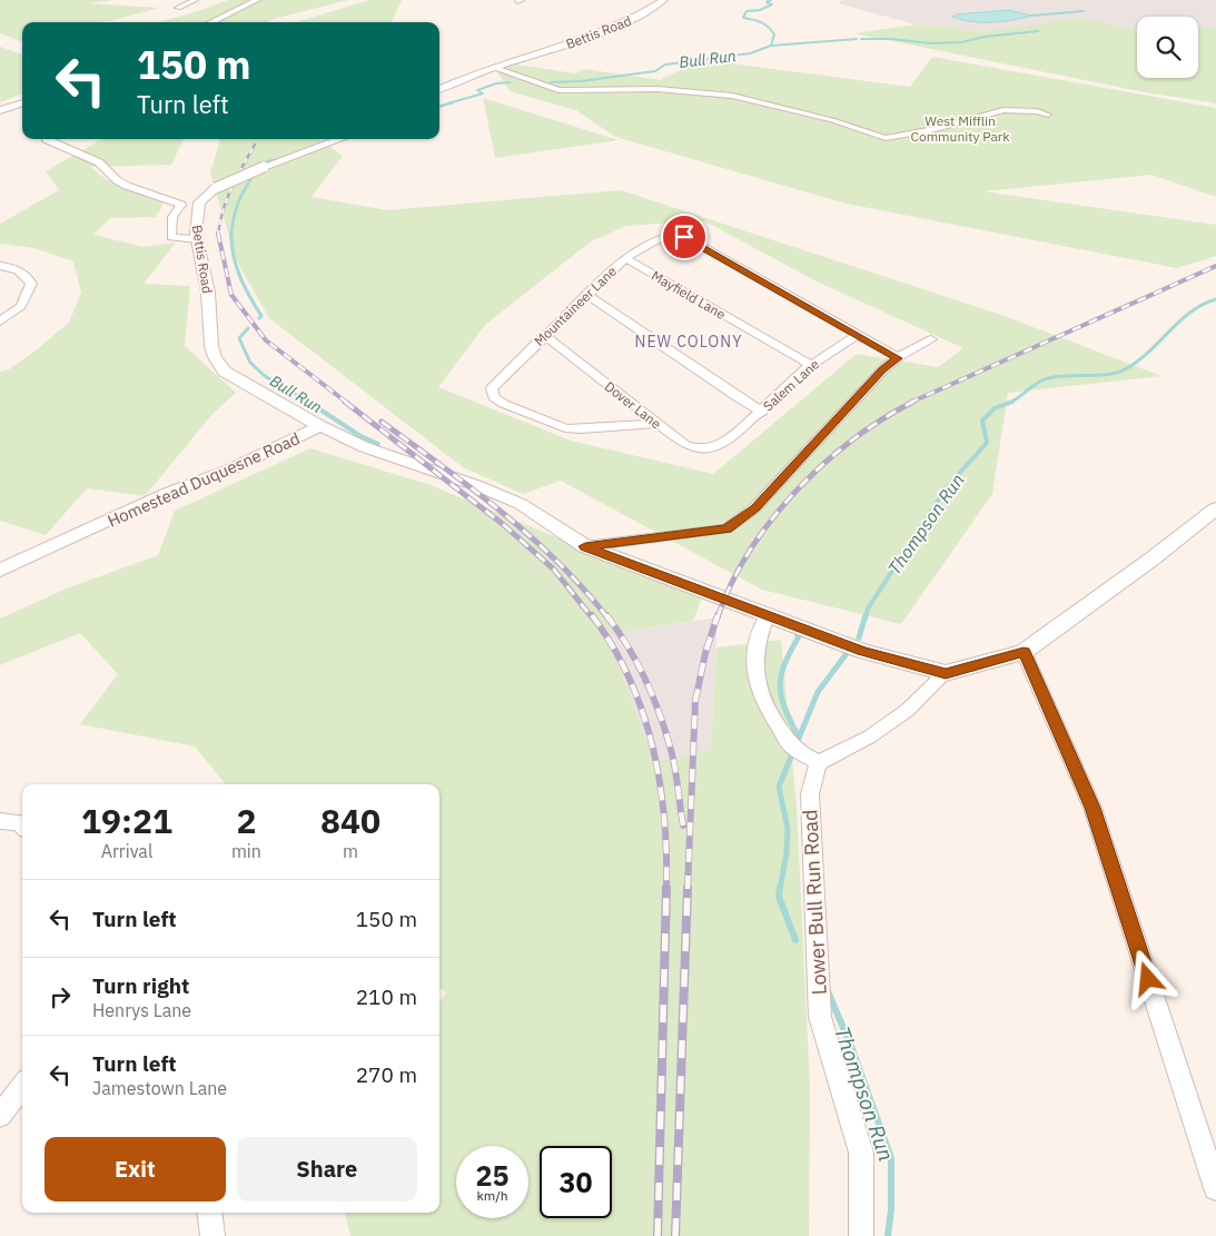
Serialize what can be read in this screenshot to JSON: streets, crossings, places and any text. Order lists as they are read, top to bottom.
{
  "streets": {
    "street": [
      "Bettis Road",
      "Mayfield Lane",
      "Mountaineer Lane",
      "Salem Lane",
      "Dover Lane",
      "Homestead Duquesne Road",
      "Lower Bull Run Road"
    ]
  },
  "crossings": [
    ["Bettis Road", "Homestead Duquesne Road"],
    ["Mayfield Lane", "Mountaineer Lane"],
    ["Mayfield Lane", "Salem Lane"],
    ["Mountaineer Lane", "Salem Lane"],
    ["Mountaineer Lane", "Dover Lane"],
    ["Salem Lane", "Dover Lane"]
  ],
  "districts": ["NEW COLONY"],
  "water": ["Bull Run", "Thompson Run"],
  "parks": ["West Mifflin Community Park"],
  "page": {
    "turn": ["150 m", "Turn left"],
    "eta": [
      "19:21",
      "Arrival",
      "2",
      "min",
      "840",
      "m"
    ],
    "list": [
      {
        "name": "Turn left",
        "value": "150 m"
      },
      {
        "name": "Turn right",
        "note": "Henrys Lane",
        "value": "210 m"
      },
      {
        "name": "Turn left",
        "note": "Jamestown Lane",
        "value": "270 m"
      }
    ],
    "buttons": ["Exit", "Share"],
    "speed": "25 km/h",
    "limit": "30"
  }
}
